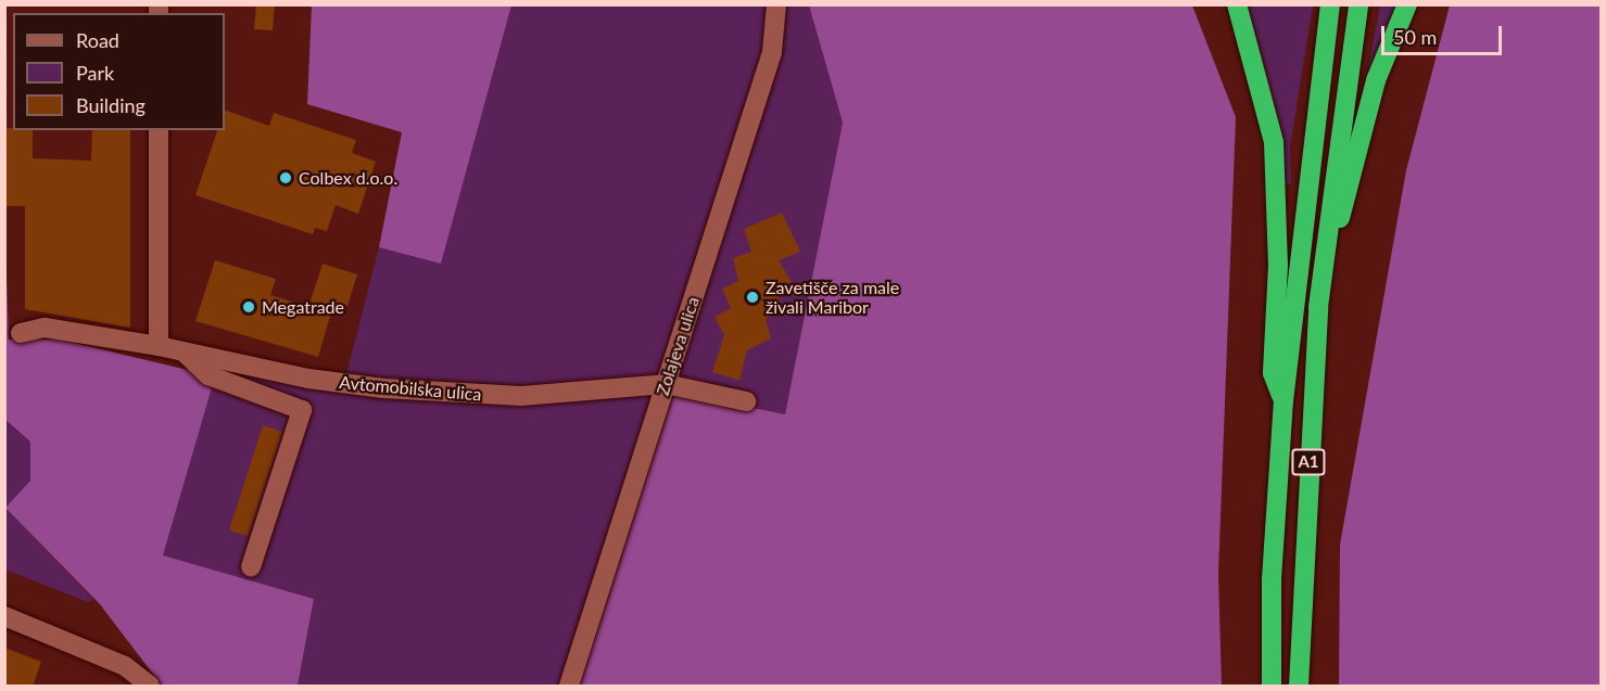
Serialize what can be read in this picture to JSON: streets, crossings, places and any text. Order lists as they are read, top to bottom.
{
  "streets": {
    "highway": ["A1"],
    "street": ["Zolajeva ulica", "Avtomobilska ulica"]
  },
  "crossings": [
    ["Zolajeva ulica", "Avtomobilska ulica"]
  ],
  "places": ["Colbex d.o.o.", "Zavetišče za male živali Maribor", "Megatrade"],
  "legend": ["Road", "Park", "Building"],
  "scale_bar": "50 m"
}
